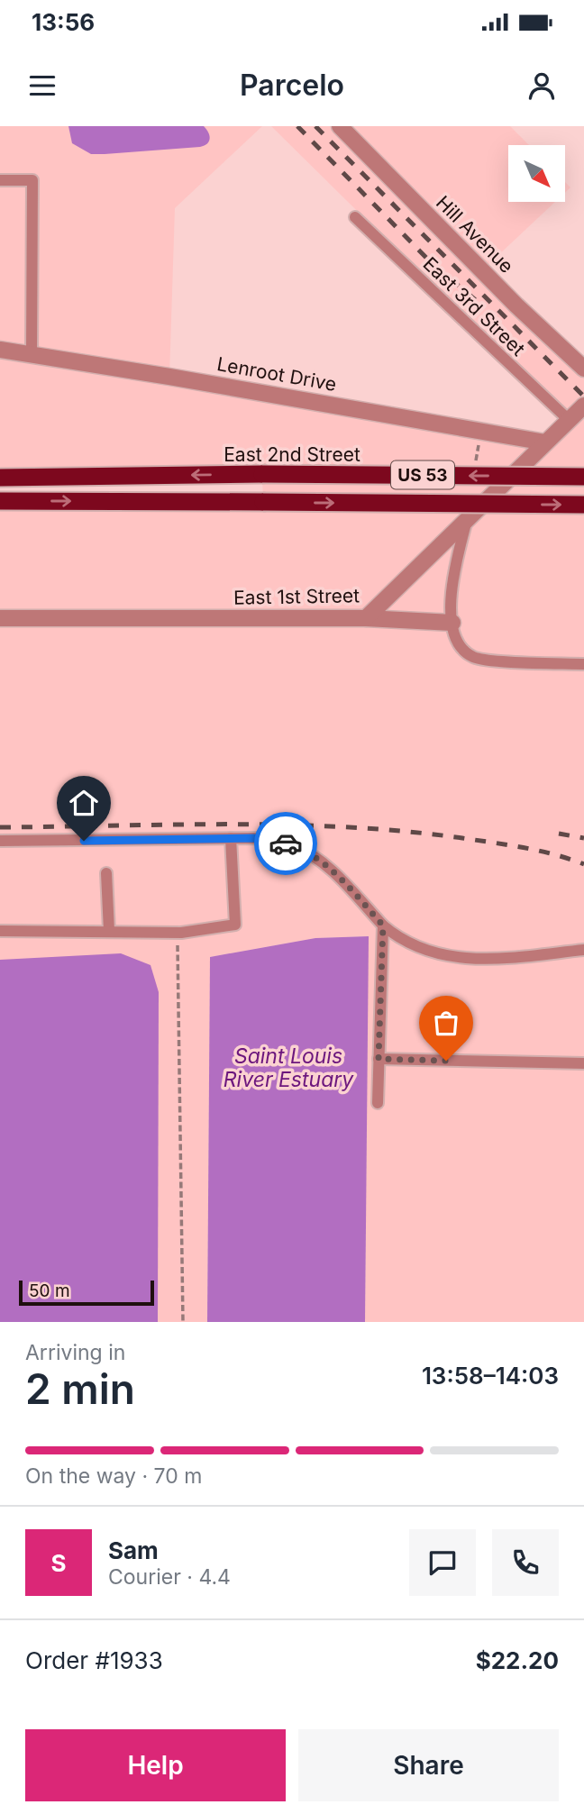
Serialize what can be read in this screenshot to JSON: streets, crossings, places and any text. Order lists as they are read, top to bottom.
{
  "streets": {
    "highway": ["East 2nd Street", "US 53"],
    "street": ["Hill Avenue", "Lenroot Drive", "East 1st Street"],
    "lane": ["East 3rd Street"]
  },
  "crossings": [
    ["East 3rd Street", "East 1st Street"],
    ["Lenroot Drive", "East 1st Street"]
  ],
  "water": ["Saint Louis River Estuary"],
  "scale_bar": "50 m",
  "north": "bottom right",
  "page": {
    "status": "13:56",
    "header": "Parcelo",
    "scale": "50 m",
    "heading": ["2 min", "Arriving in", "13:58–14:03"],
    "panel": [
      "Sam",
      "Courier · 4.4",
      "Order #1933",
      "$22.20"
    ],
    "bar": "On the way · 70 m",
    "round": "S",
    "buttons": ["Help", "Share"]
  }
}
